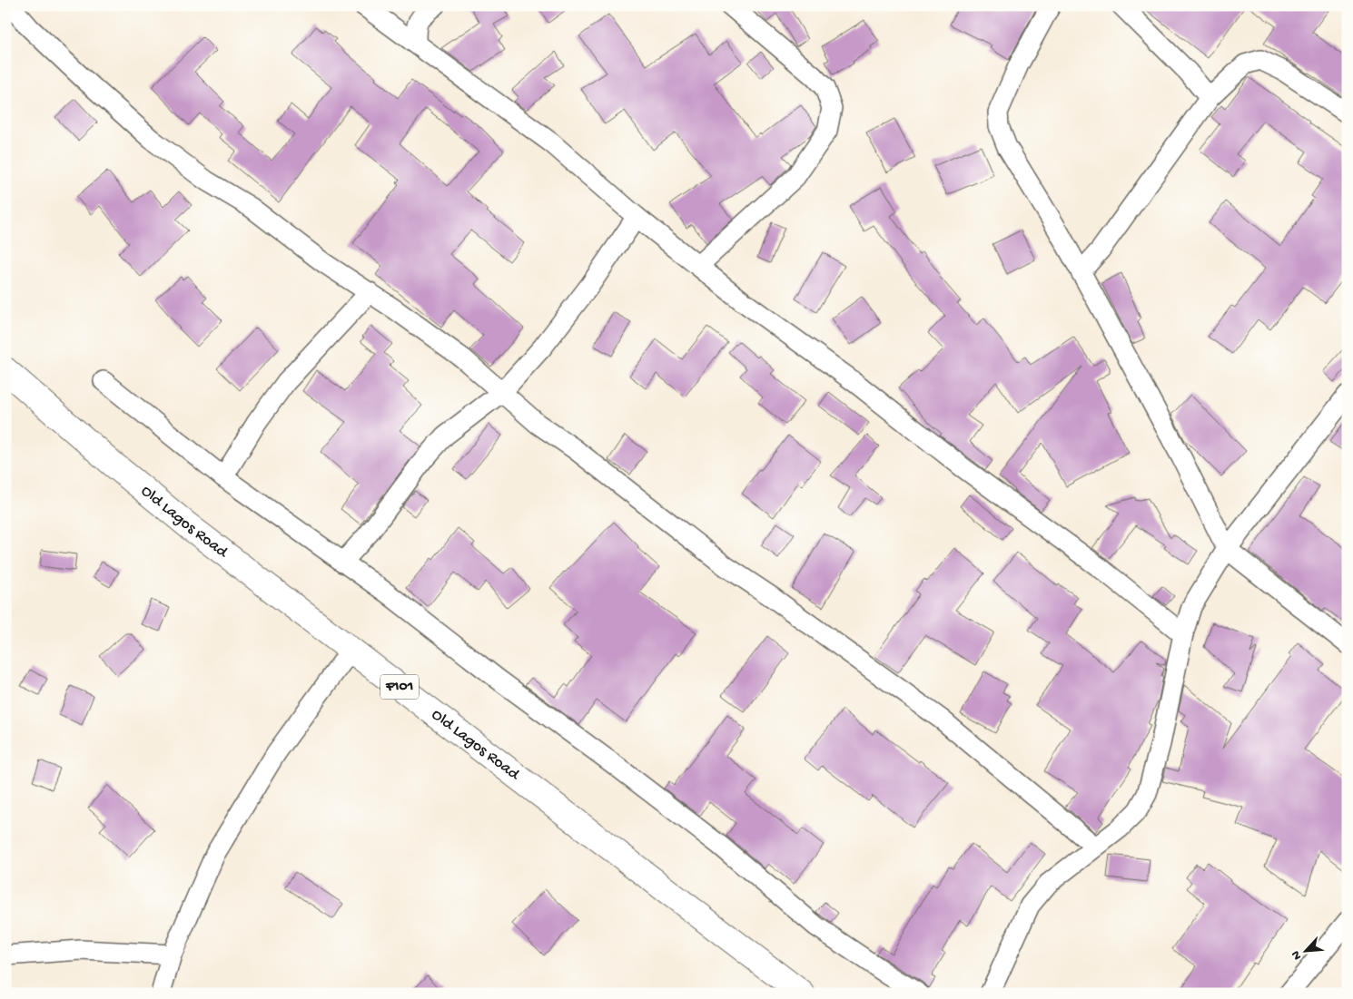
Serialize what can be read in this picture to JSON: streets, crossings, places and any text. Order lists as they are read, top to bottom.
{
  "streets": {
    "main road": ["Old Lagos Road", "F101"]
  },
  "north": "bottom left"
}
